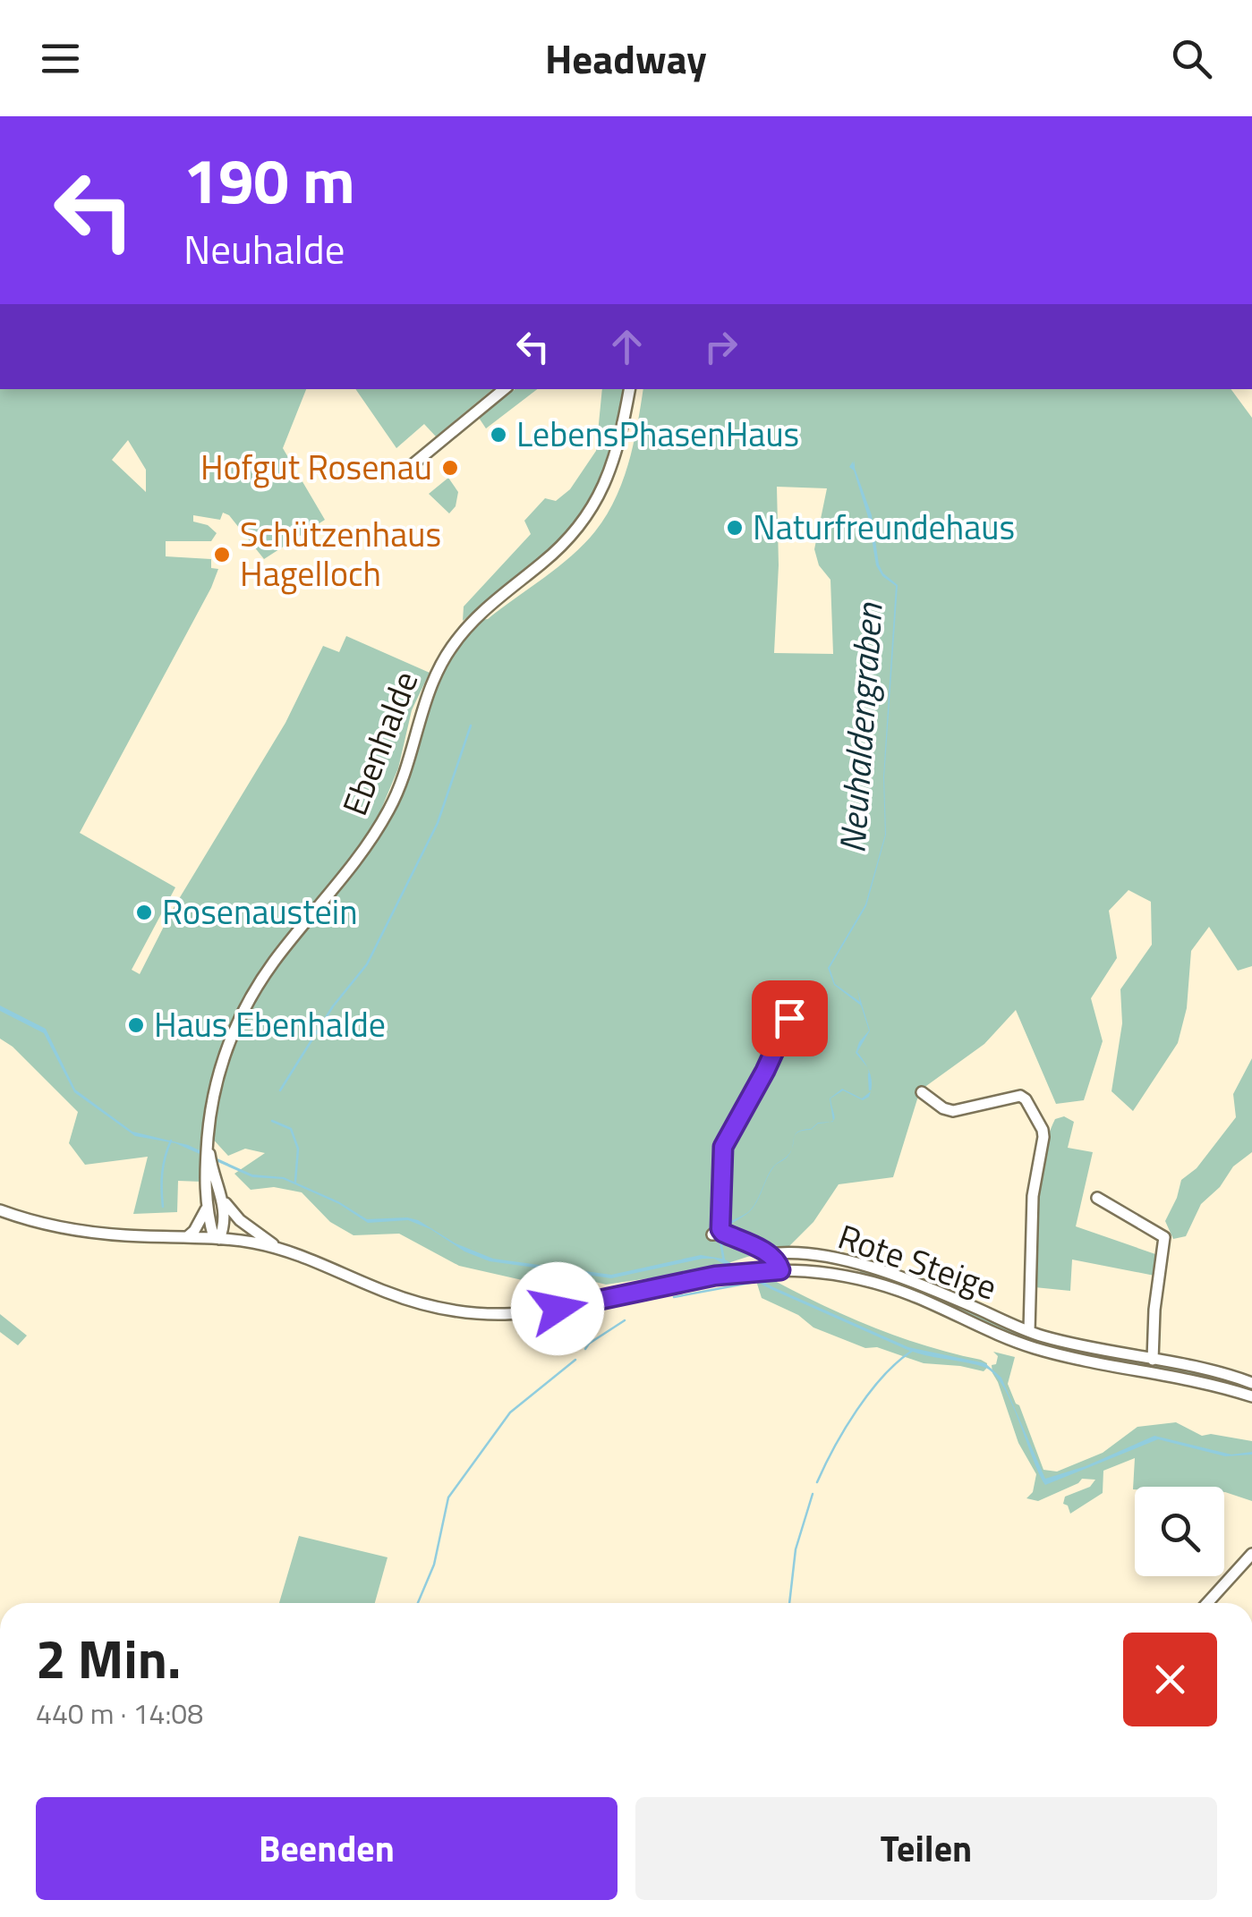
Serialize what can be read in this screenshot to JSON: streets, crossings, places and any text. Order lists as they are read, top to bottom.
{
  "streets": {
    "street": ["Ebenhalde", "Rote Steige"]
  },
  "water": ["Neuhaldengraben"],
  "places": [
    "LebensPhasenHaus",
    "Hofgut Rosenau",
    "Naturfreundehaus",
    "Schützenhaus Hagelloch",
    "Rosenaustein",
    "Haus Ebenhalde"
  ],
  "page": {
    "header": "Headway",
    "turn": ["190 m", "Neuhalde"],
    "heading": ["2 Min.", "440 m · 14:08"],
    "buttons": ["Beenden", "Teilen"]
  }
}
